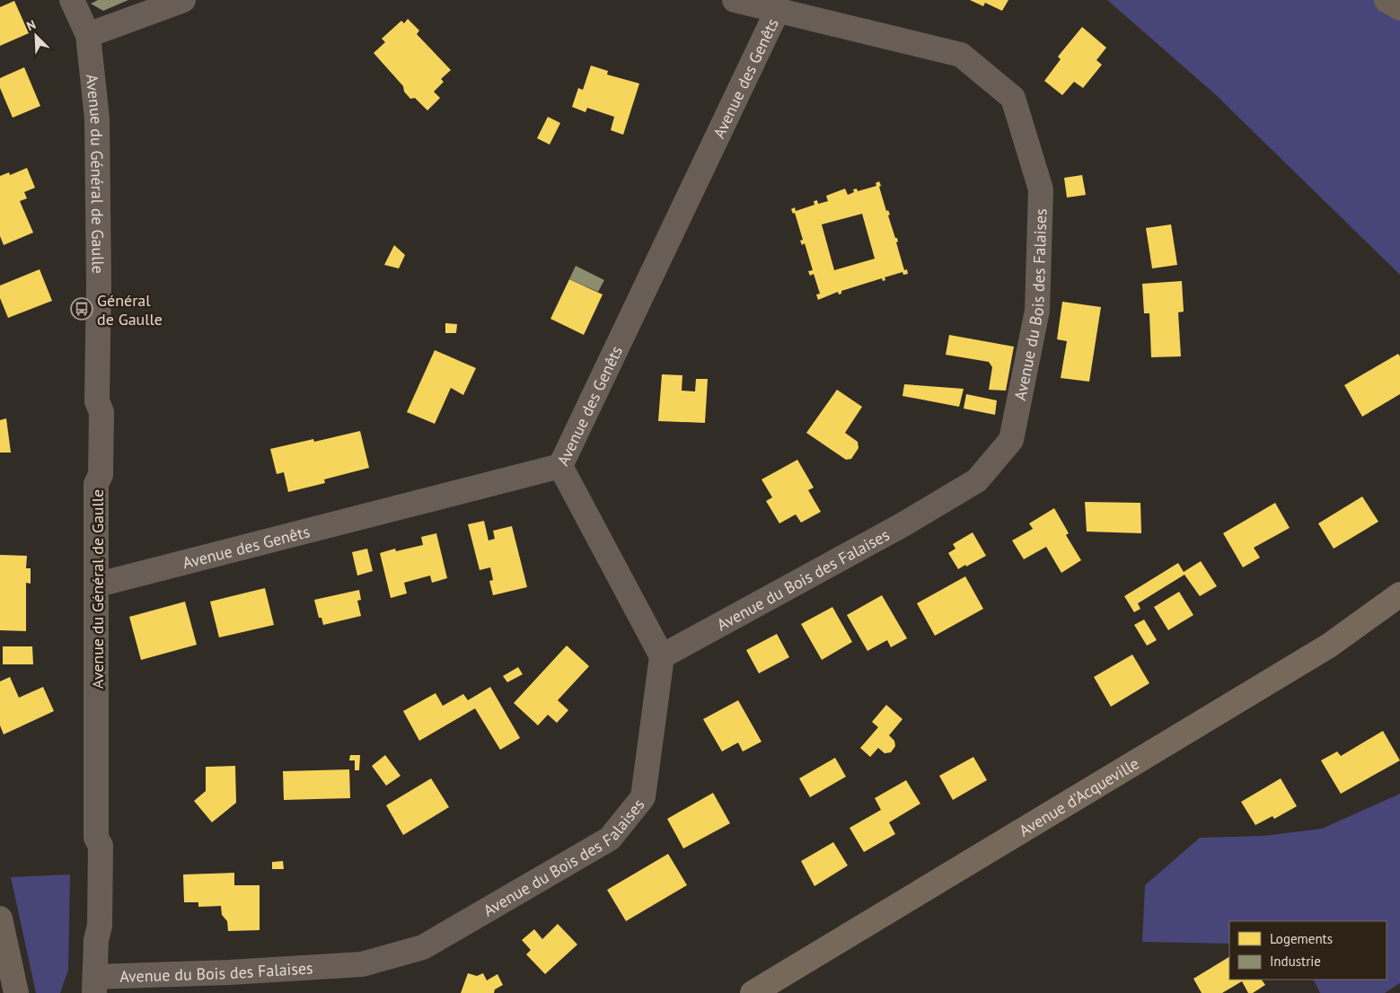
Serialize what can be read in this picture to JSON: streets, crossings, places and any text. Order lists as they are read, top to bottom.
{
  "streets": {
    "main road": ["Avenue d'Acqueville"],
    "street": ["Avenue des Genêts", "Avenue du Général de Gaulle", "Avenue du Bois des Falaises"]
  },
  "crossings": [
    ["Avenue des Genêts", "Avenue du Général de Gaulle"],
    ["Avenue des Genêts", "Avenue du Bois des Falaises"],
    ["Avenue du Général de Gaulle", "Avenue du Bois des Falaises"]
  ],
  "places": {
    "bus stop": ["Général de Gaulle"]
  },
  "legend": ["Logements", "Industrie"],
  "north": "top left"
}
